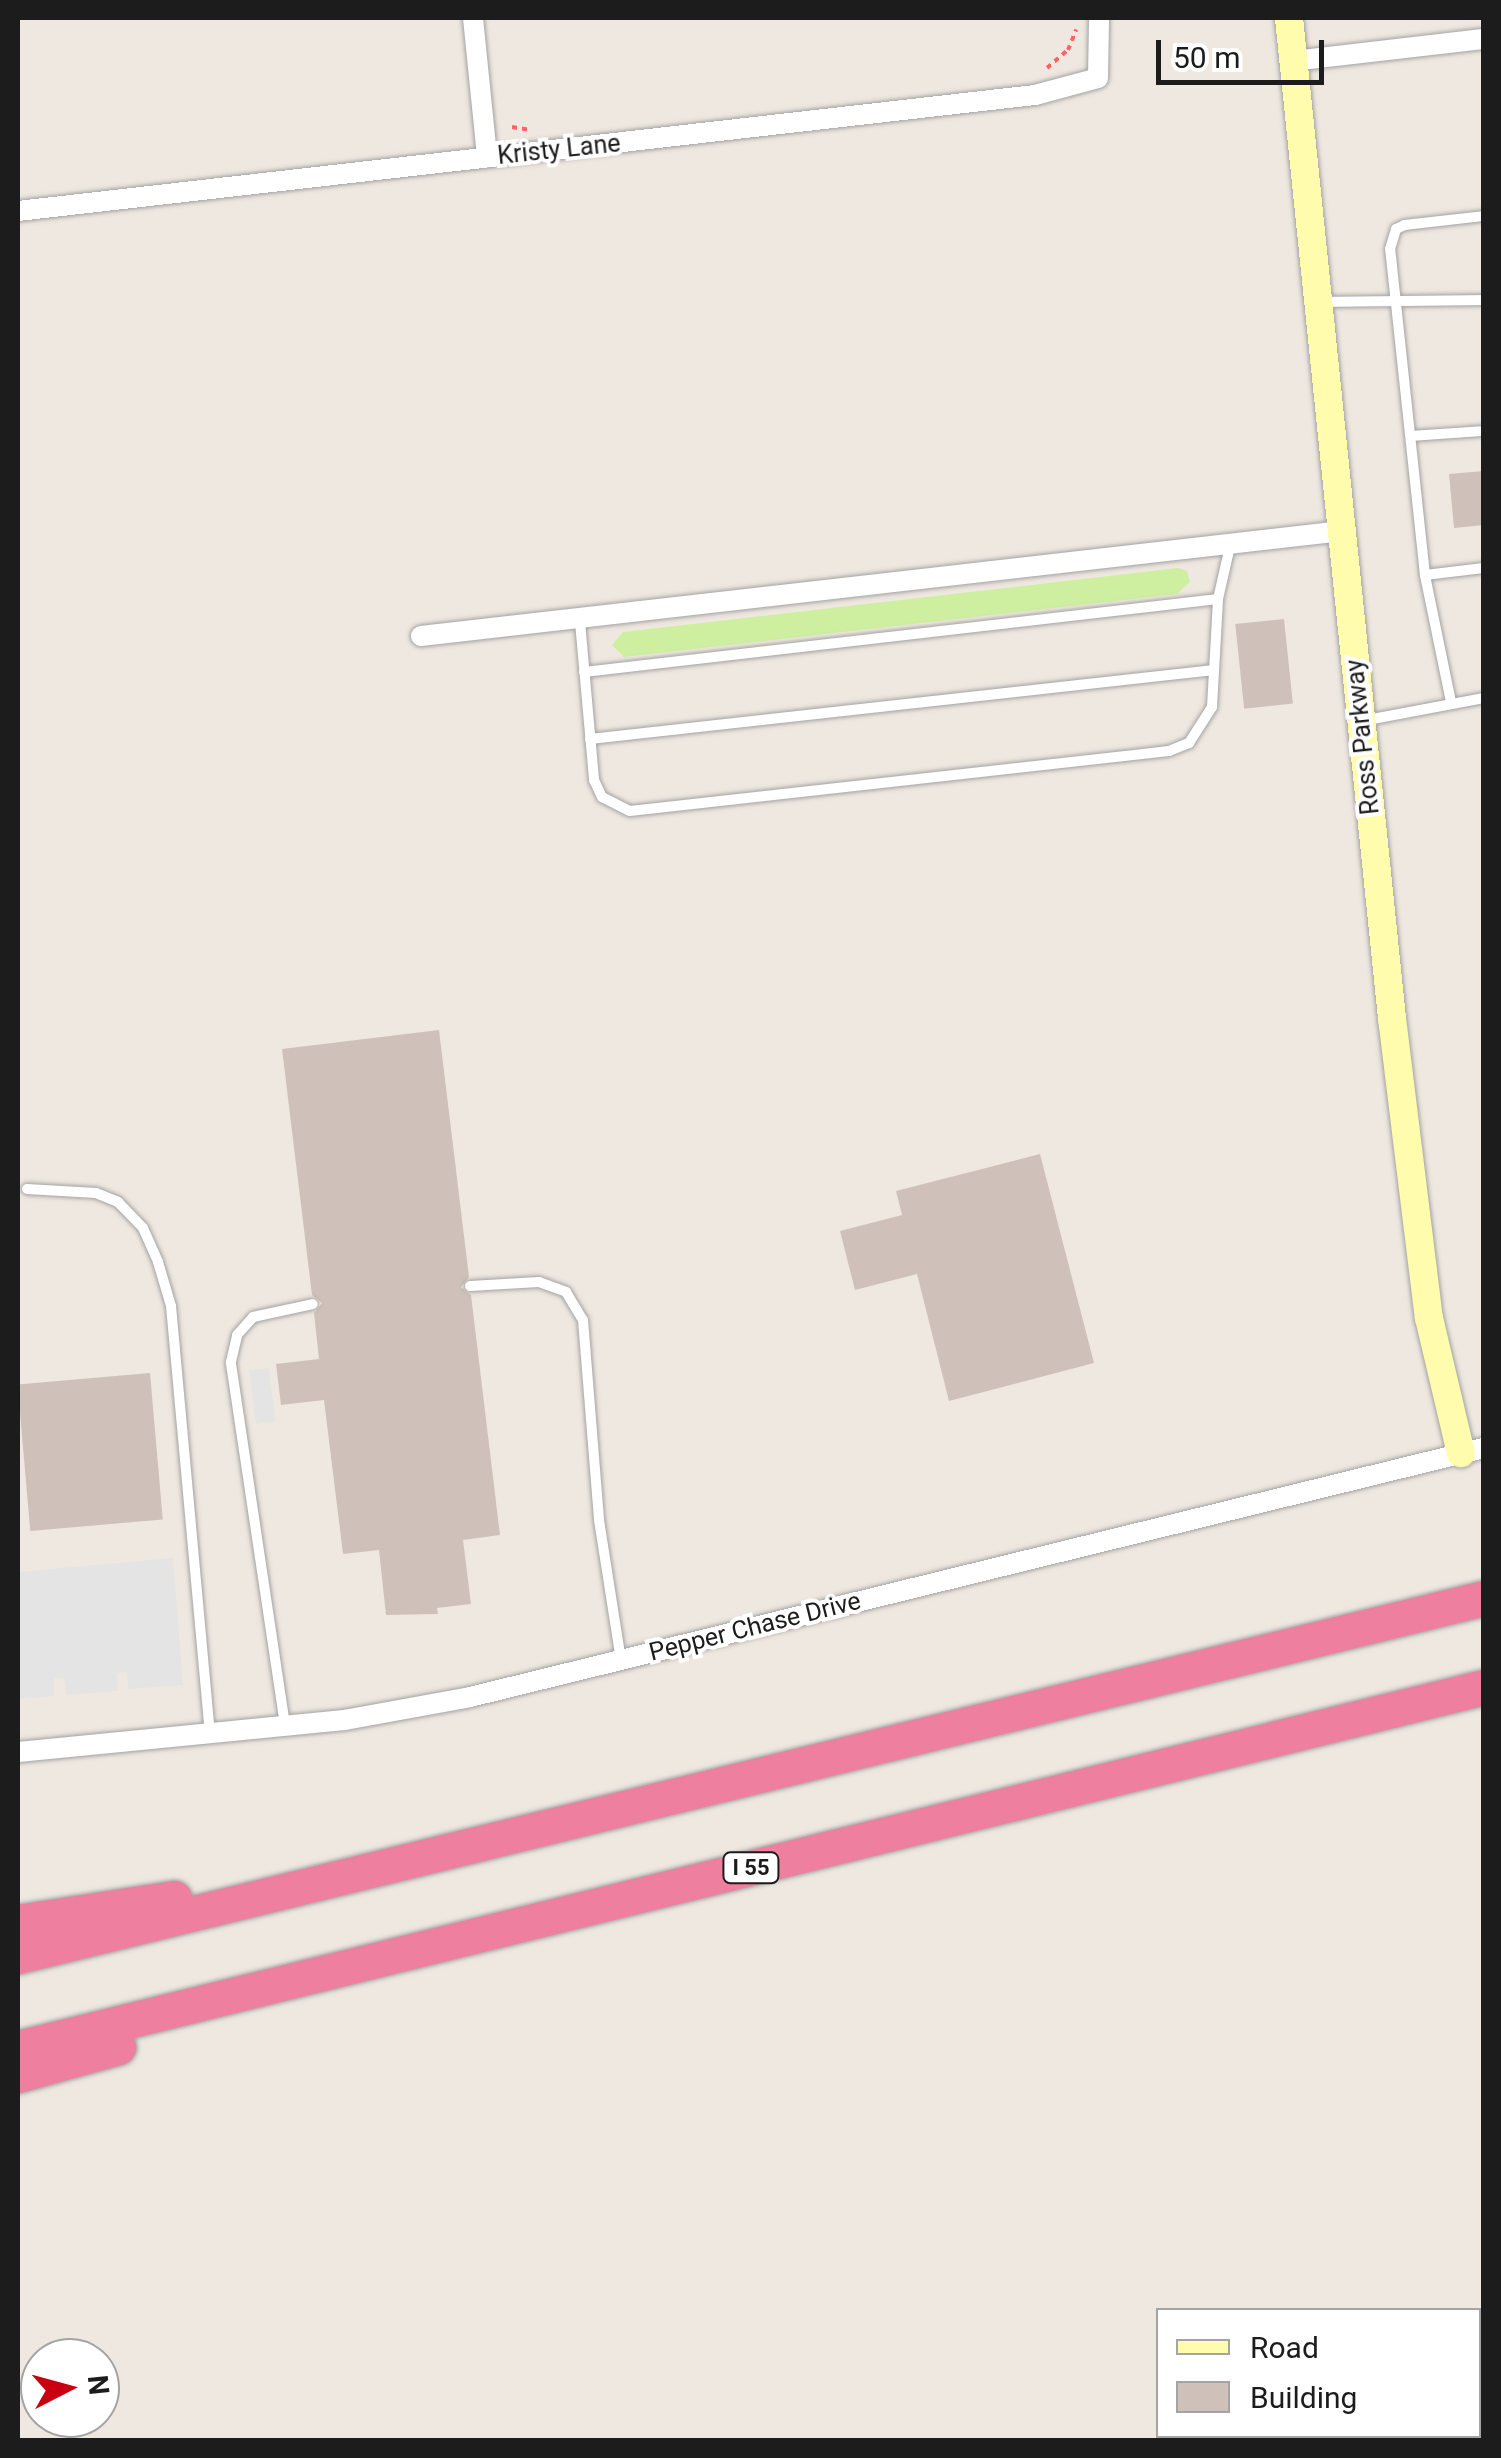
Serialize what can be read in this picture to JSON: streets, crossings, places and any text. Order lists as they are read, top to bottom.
{
  "streets": {
    "highway": ["I 55"],
    "street": ["Kristy Lane", "Ross Parkway", "Pepper Chase Drive"]
  },
  "crossings": [
    ["Ross Parkway", "Pepper Chase Drive"]
  ],
  "legend": ["Road", "Building"],
  "scale_bar": "50 m",
  "north": "right"
}
